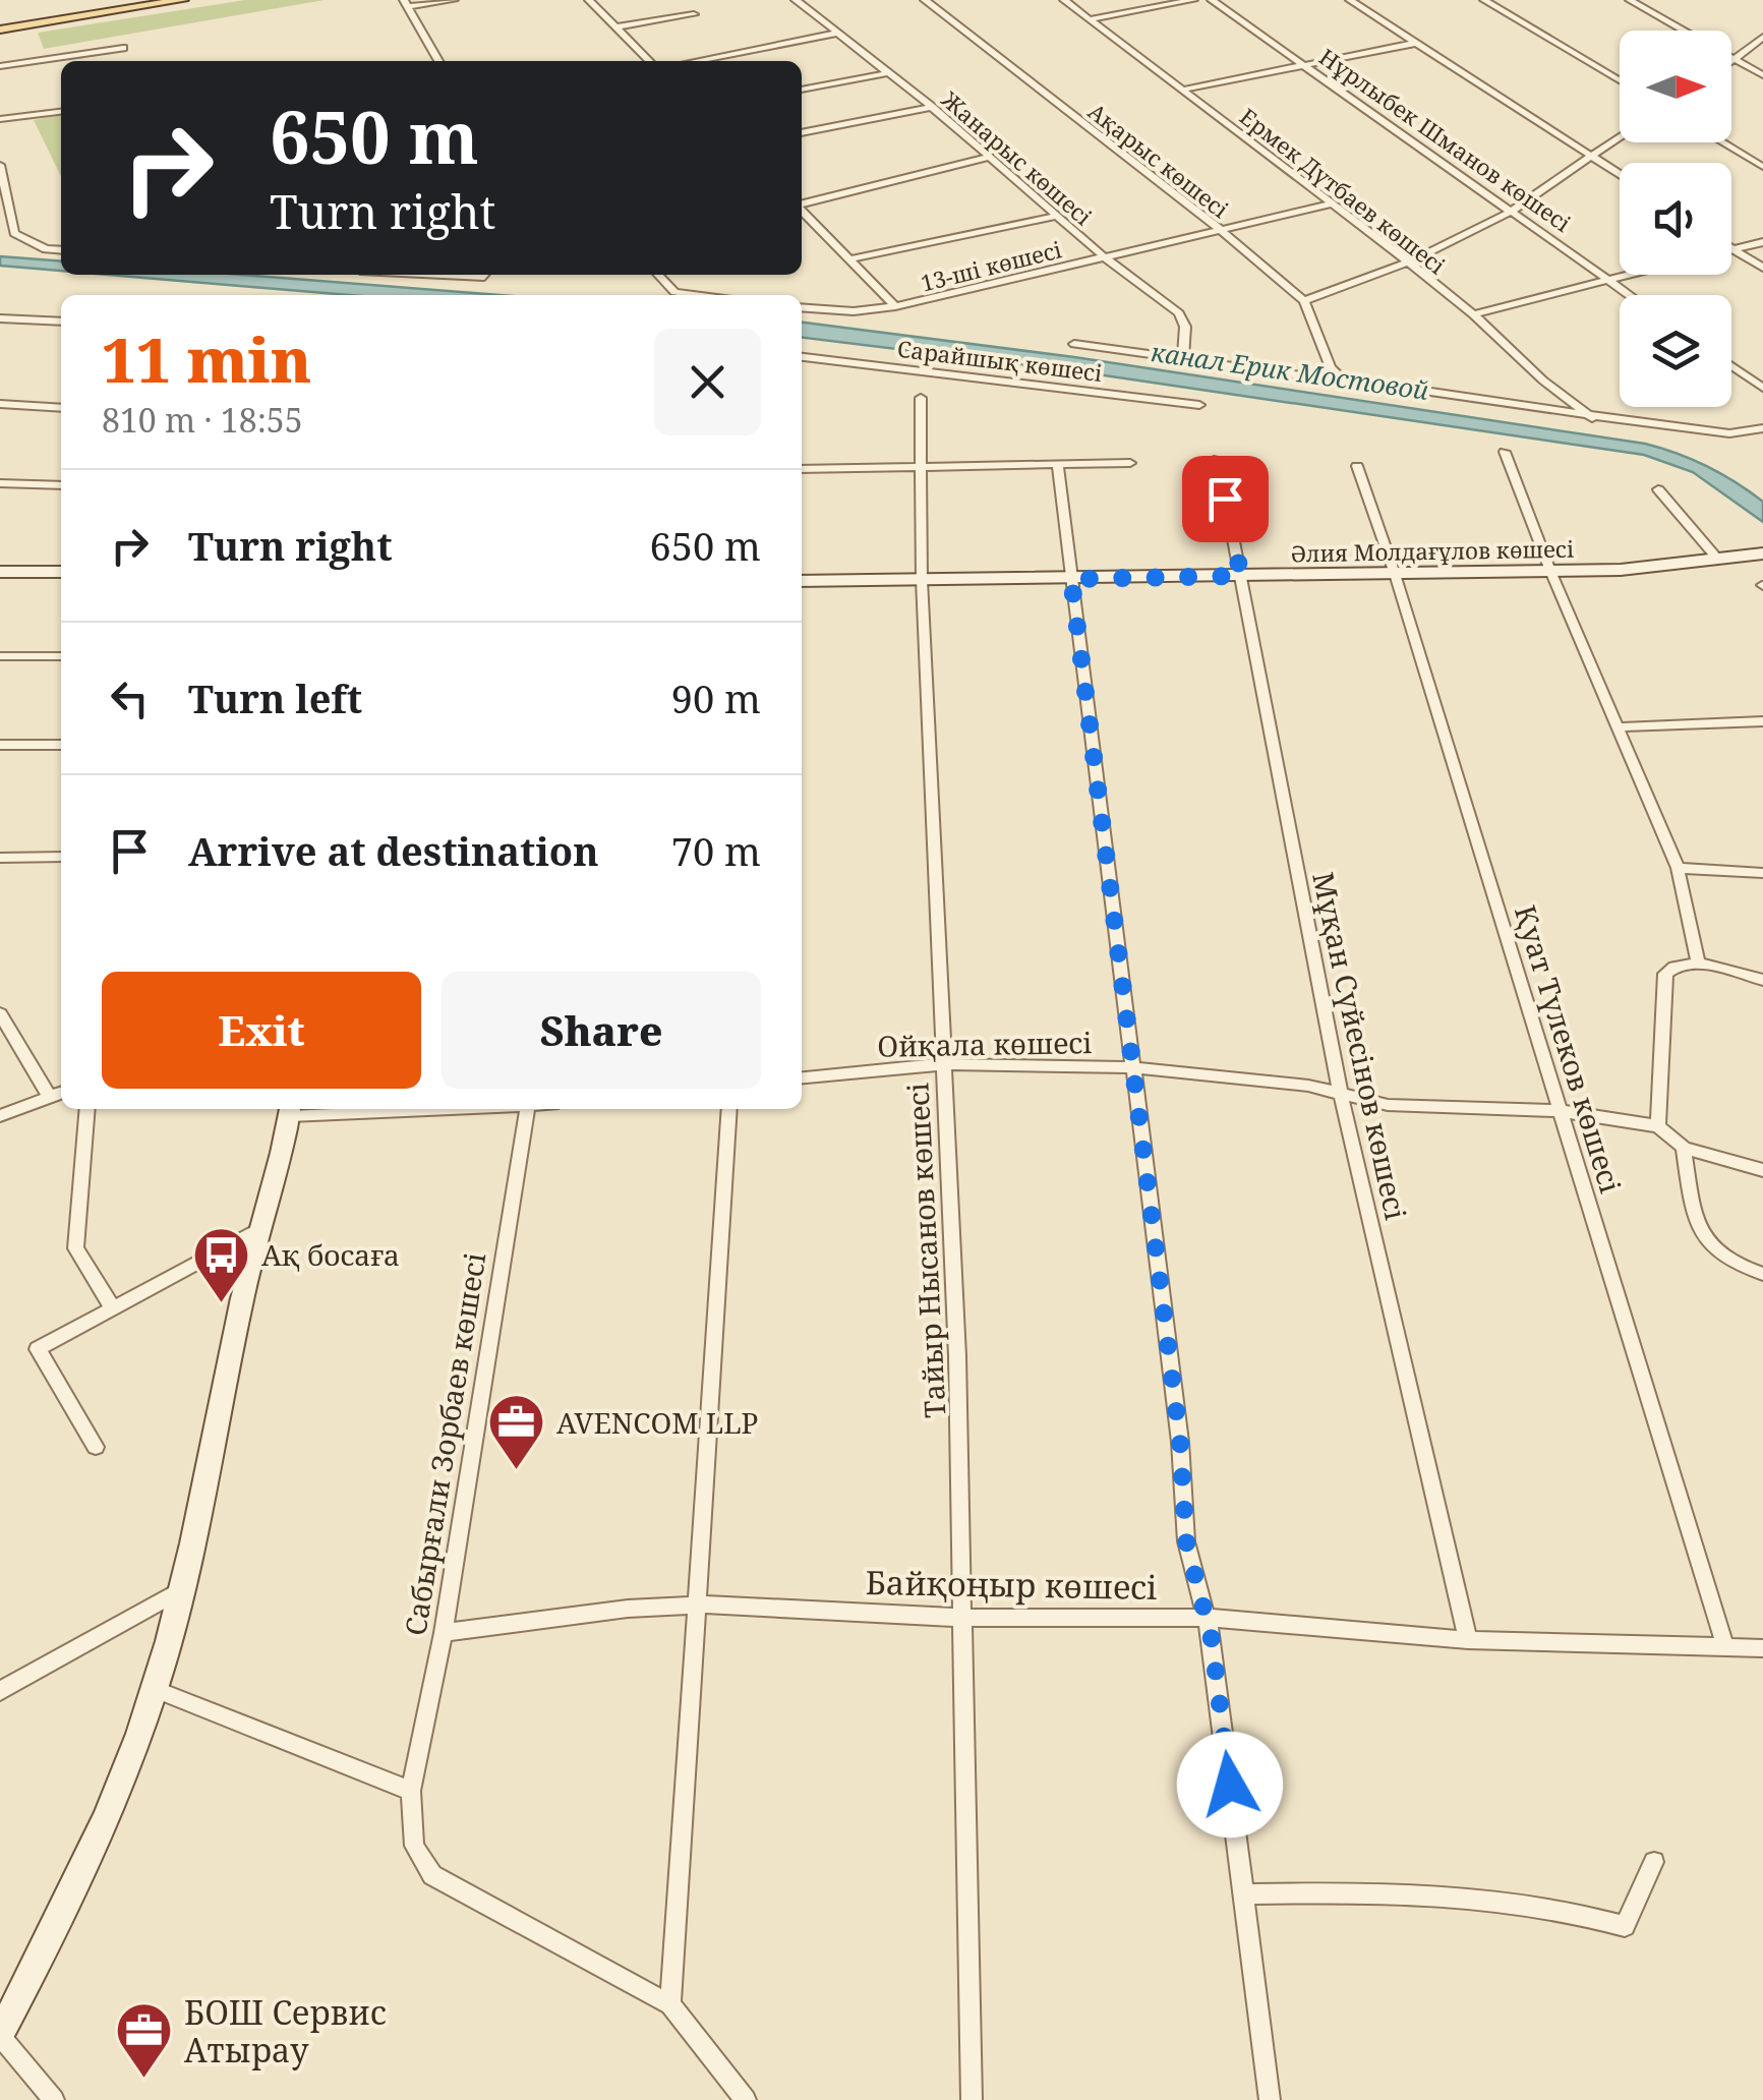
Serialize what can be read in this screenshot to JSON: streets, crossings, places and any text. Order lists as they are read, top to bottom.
{
  "streets": {
    "main road": ["Әлия Молдағұлов көшесі"],
    "street": [
      "Нұрлыбек Шманов көшесі",
      "Жанарыс көшесі",
      "Ақарыс көшесi",
      "Ермек Дүтбаев көшесi",
      "13-ші көшесi",
      "Сарайшық көшесі",
      "Ойқала көшесі",
      "Мұқан Сүйесінов көшесі",
      "Қуат Түлеков көшесі",
      "Тайыр Нысанов көшесi",
      "Сабырғали Зорбаев көшесі",
      "Байқоңыр көшесi"
    ]
  },
  "crossings": [
    ["Жанарыс көшесі", "13-ші көшесi"],
    ["Ақарыс көшесi", "13-ші көшесi"],
    ["Ермек Дүтбаев көшесi", "13-ші көшесi"],
    ["Әлия Молдағұлов көшесі", "Мұқан Сүйесінов көшесі"],
    ["Әлия Молдағұлов көшесі", "Қуат Түлеков көшесі"],
    ["Әлия Молдағұлов көшесі", "Тайыр Нысанов көшесi"],
    ["Ойқала көшесі", "Мұқан Сүйесінов көшесі"],
    ["Ойқала көшесі", "Қуат Түлеков көшесі"],
    ["Ойқала көшесі", "Тайыр Нысанов көшесi"],
    ["Мұқан Сүйесінов көшесі", "Байқоңыр көшесi"],
    ["Қуат Түлеков көшесі", "Байқоңыр көшесi"],
    ["Тайыр Нысанов көшесi", "Байқоңыр көшесi"],
    ["Сабырғали Зорбаев көшесі", "Байқоңыр көшесi"]
  ],
  "water": ["канал Ерик Мостовой"],
  "places": {
    "bus stop": ["Ақ босаға"],
    "office": ["AVENCOM LLP", "БОШ Сервис Атырау"]
  },
  "north": "right",
  "page": {
    "turn": ["650 m", "Turn right"],
    "heading": ["11 min", "810 m · 18:55"],
    "list": [
      {
        "name": "Turn right",
        "value": "650 m"
      },
      {
        "name": "Turn left",
        "value": "90 m"
      },
      {
        "name": "Arrive at destination",
        "value": "70 m"
      }
    ],
    "buttons": ["Exit", "Share"]
  }
}
